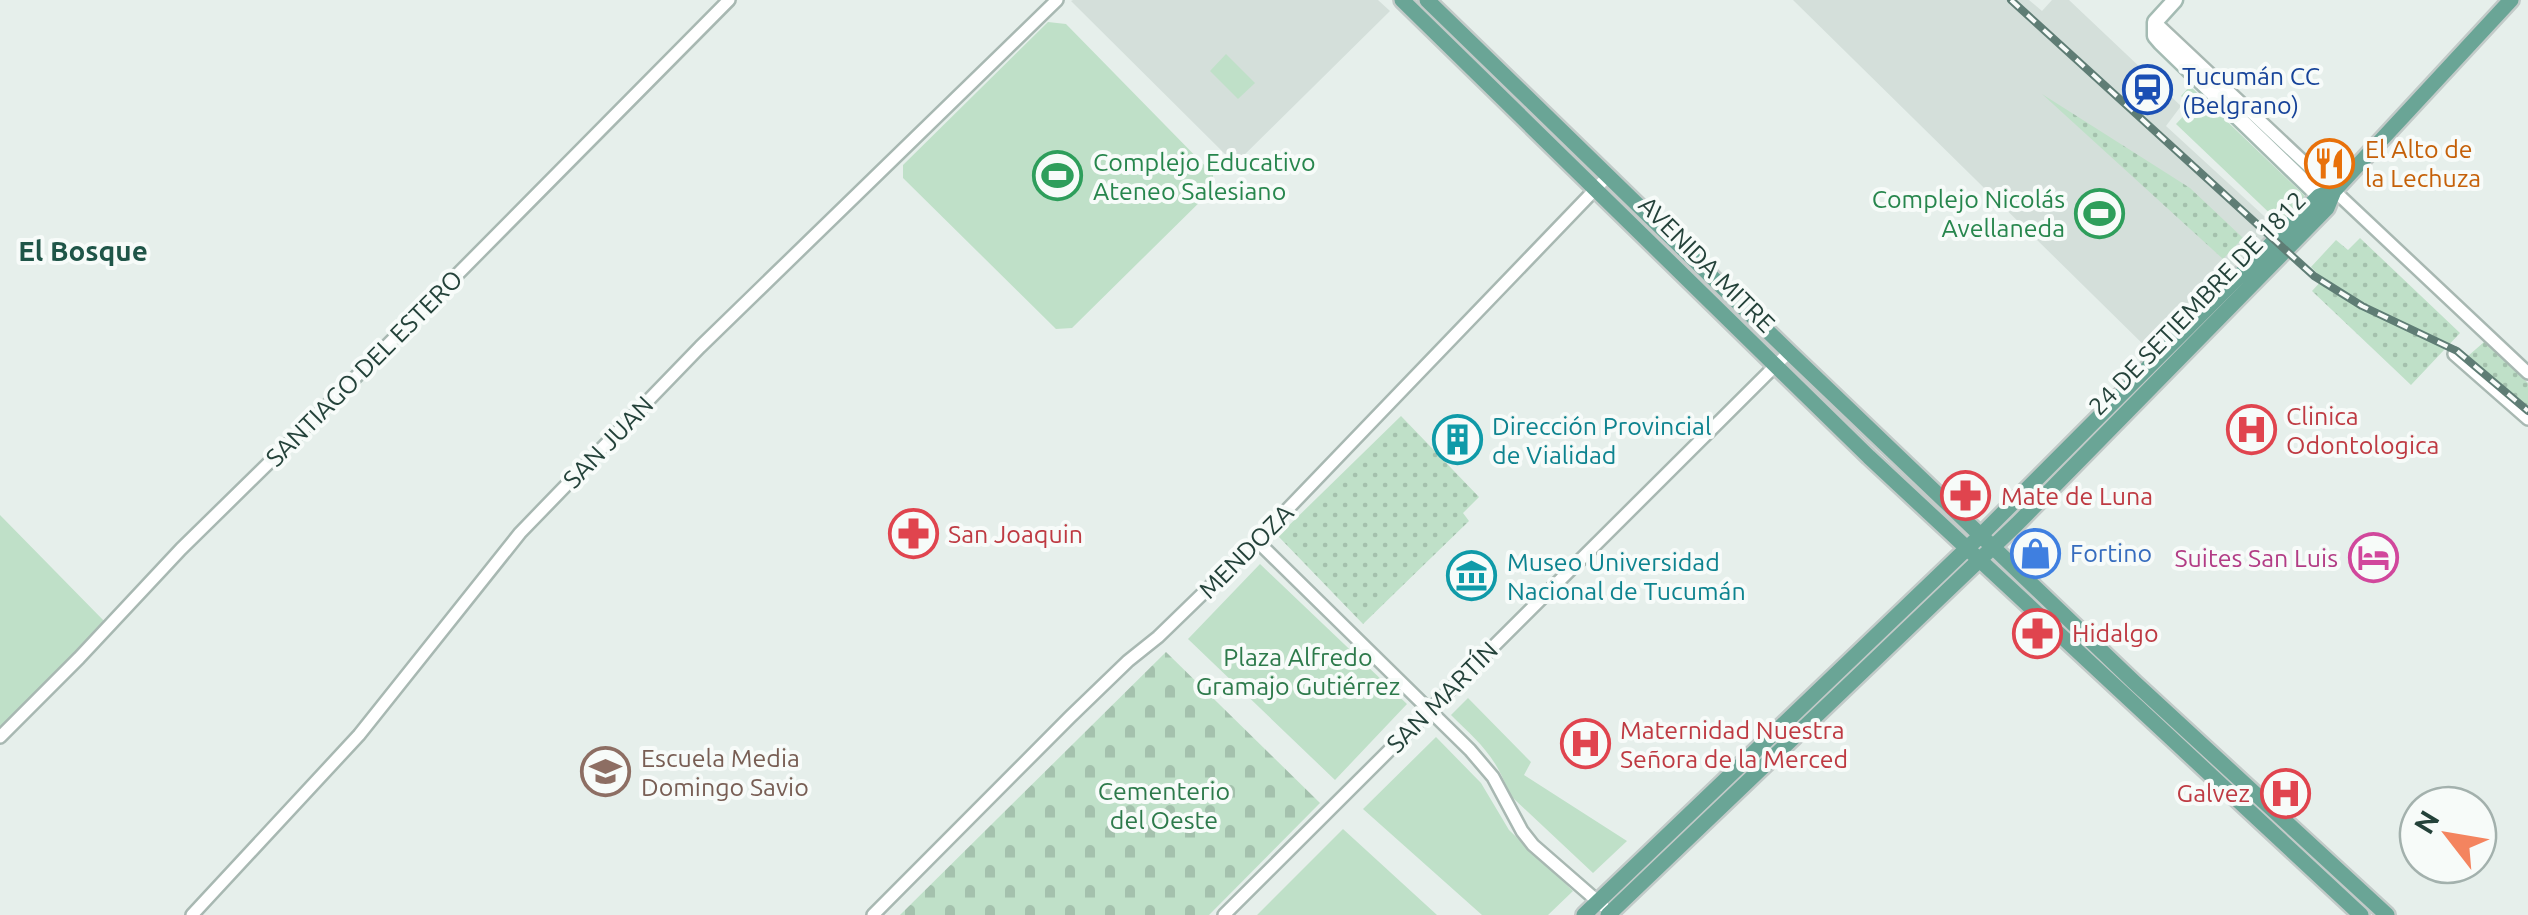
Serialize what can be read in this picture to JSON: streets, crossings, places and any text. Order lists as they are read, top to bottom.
{
  "streets": {
    "main road": ["AVENIDA MITRE", "24 DE SETIEMBRE DE 1812"],
    "street": [
      "SANTIAGO DEL ESTERO",
      "SAN JUAN",
      "MENDOZA",
      "SAN MARTÍN"
    ]
  },
  "crossings": [
    ["AVENIDA MITRE", "24 DE SETIEMBRE DE 1812"],
    ["AVENIDA MITRE", "MENDOZA"],
    ["AVENIDA MITRE", "SAN MARTÍN"]
  ],
  "districts": ["El Bosque"],
  "parks": ["Plaza Alfredo Gramajo Gutiérrez", "Cementerio del Oeste"],
  "places": {
    "station": ["Tucumán CC (Belgrano)"],
    "restaurant": ["El Alto de la Lechuza"],
    "sports": ["Complejo Educativo Ateneo Salesiano", "Complejo Nicolás Avellaneda"],
    "hospital": ["Clinica Odontologica", "Maternidad Nuestra Señora de la Merced", "Galvez"],
    "building": ["Dirección Provincial de Vialidad"],
    "pharmacy": ["Mate de Luna", "San Joaquin", "Hidalgo"],
    "shop": ["Fortino"],
    "hotel": ["Suites San Luis"],
    "museum": ["Museo Universidad Nacional de Tucumán"],
    "school or university": ["Escuela Media Domingo Savio"]
  },
  "north": "top left"
}
